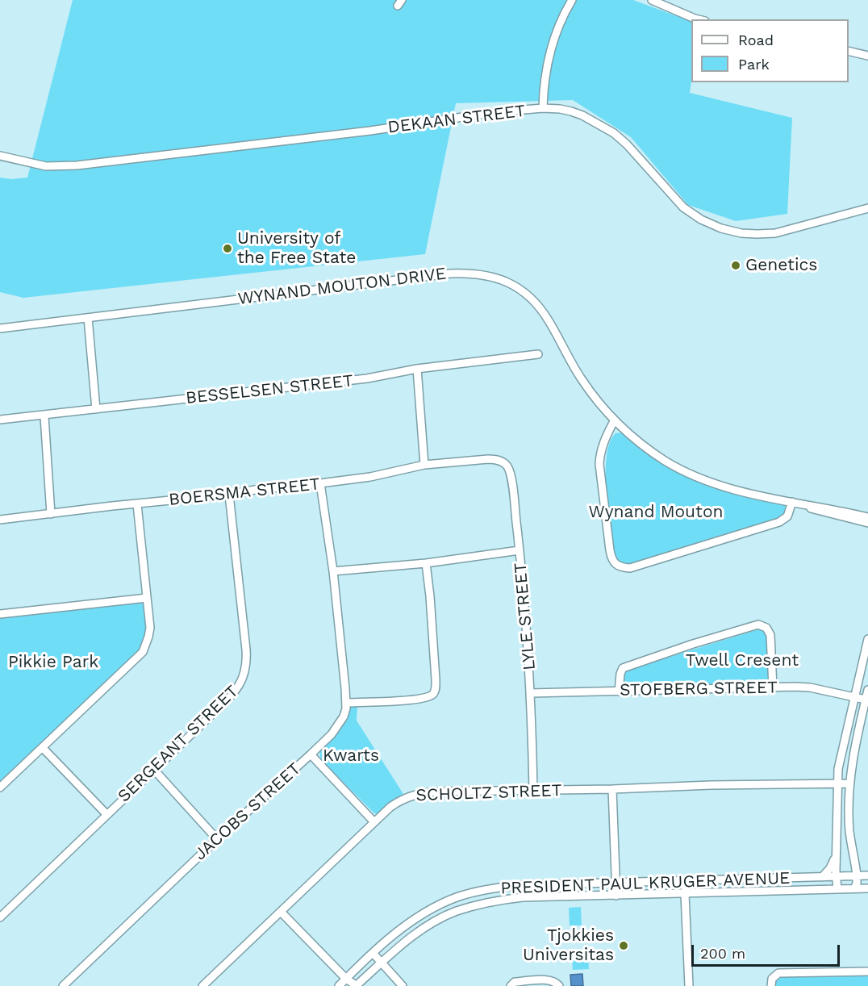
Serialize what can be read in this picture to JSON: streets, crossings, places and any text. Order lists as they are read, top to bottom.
{
  "streets": {
    "street": [
      "DEKAAN STREET",
      "WYNAND MOUTON DRIVE",
      "BESSELSEN STREET",
      "BOERSMA STREET",
      "LYLE STREET",
      "STOFBERG STREET",
      "SERGEANT STREET",
      "SCHOLTZ STREET",
      "JACOBS STREET",
      "PRESIDENT PAUL KRUGER AVENUE"
    ]
  },
  "crossings": [
    ["BOERSMA STREET", "LYLE STREET"],
    ["BOERSMA STREET", "SERGEANT STREET"],
    ["BOERSMA STREET", "JACOBS STREET"],
    ["LYLE STREET", "STOFBERG STREET"],
    ["LYLE STREET", "SCHOLTZ STREET"]
  ],
  "parks": [
    "Wynand Mouton",
    "Twell Cresent",
    "Pikkie Park",
    "Kwarts"
  ],
  "places": ["University of the Free State", "Genetics", "Tjokkies Universitas"],
  "legend": ["Road", "Park"],
  "scale_bar": "200 m"
}
